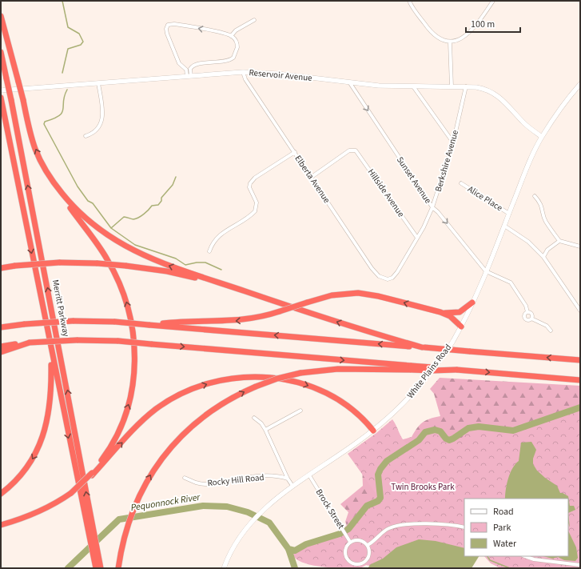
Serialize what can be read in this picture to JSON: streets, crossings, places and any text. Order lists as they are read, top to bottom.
{
  "streets": {
    "highway": ["Merritt Parkway"],
    "main road": ["Reservoir Avenue", "White Plains Road"],
    "street": [
      "Berkshire Avenue",
      "Elberta Avenue",
      "Sunset Avenue",
      "Hillside Avenue",
      "Alice Place",
      "Rocky Hill Road",
      "Brock Street"
    ]
  },
  "crossings": [
    ["Reservoir Avenue", "Berkshire Avenue"],
    ["Reservoir Avenue", "Elberta Avenue"],
    ["Reservoir Avenue", "Sunset Avenue"],
    ["Reservoir Avenue", "White Plains Road"],
    ["Berkshire Avenue", "Elberta Avenue"],
    ["Berkshire Avenue", "Sunset Avenue"],
    ["Berkshire Avenue", "Hillside Avenue"],
    ["Elberta Avenue", "Hillside Avenue"],
    ["Sunset Avenue", "White Plains Road"],
    ["Alice Place", "White Plains Road"],
    ["White Plains Road", "Brock Street"]
  ],
  "one_way": ["Sunset Avenue"],
  "water": ["Pequonnock River"],
  "parks": ["Twin Brooks Park"],
  "legend": ["Road", "Park", "Water"],
  "scale_bar": "100 m"
}
